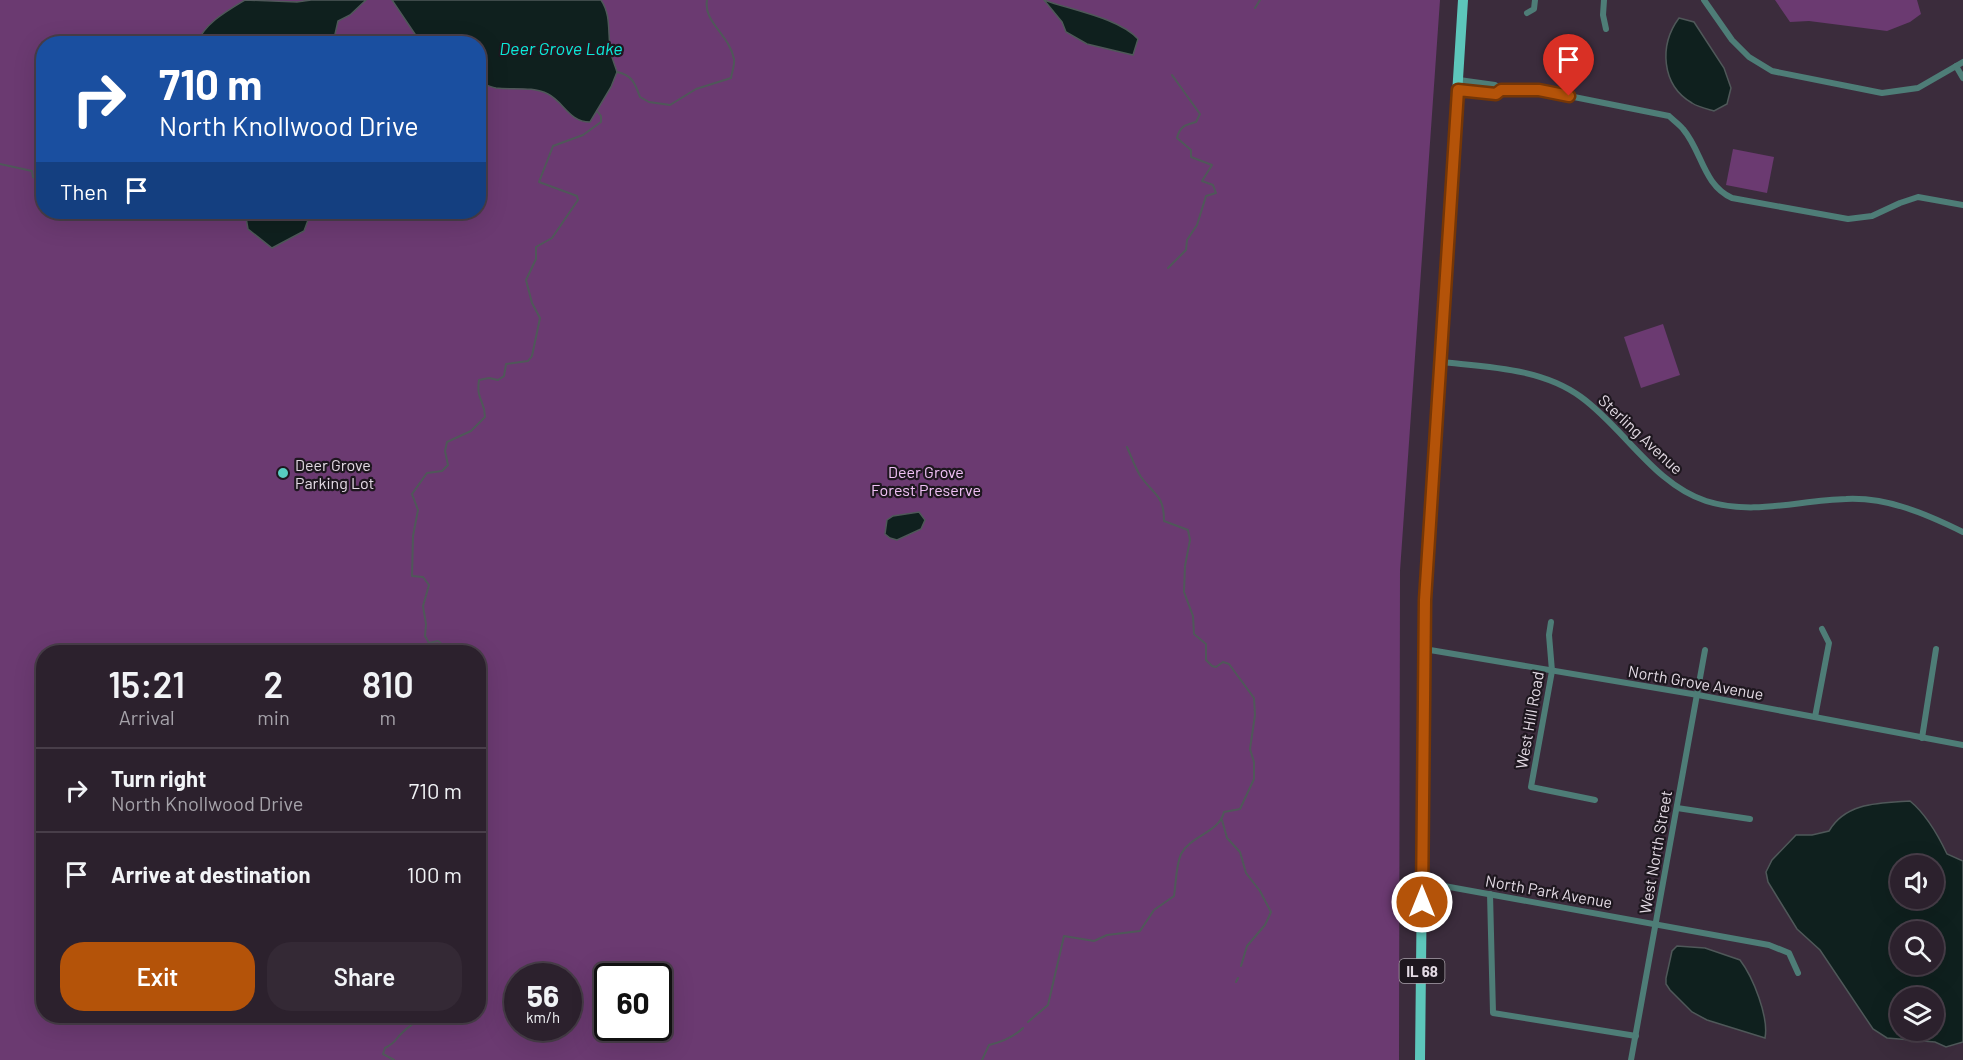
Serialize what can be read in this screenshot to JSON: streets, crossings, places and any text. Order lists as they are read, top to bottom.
{
  "streets": {
    "main road": ["IL 68"],
    "street": [
      "Sterling Avenue",
      "North Grove Avenue",
      "West Hill Road",
      "West North Street",
      "North Park Avenue"
    ]
  },
  "crossings": [
    ["Sterling Avenue", "IL 68"],
    ["North Grove Avenue", "West Hill Road"],
    ["North Grove Avenue", "West North Street"],
    ["North Grove Avenue", "IL 68"],
    ["West North Street", "North Park Avenue"],
    ["North Park Avenue", "IL 68"]
  ],
  "water": ["Deer Grove Lake"],
  "parks": ["Deer Grove Forest Preserve"],
  "places": ["Deer Grove Parking Lot"],
  "page": {
    "turn": ["710 m", "North Knollwood Drive"],
    "then": "Then",
    "eta": [
      "15:21",
      "Arrival",
      "2",
      "min",
      "810",
      "m"
    ],
    "list": [
      {
        "name": "Turn right",
        "note": "North Knollwood Drive",
        "value": "710 m"
      },
      {
        "name": "Arrive at destination",
        "value": "100 m"
      }
    ],
    "buttons": ["Exit", "Share"],
    "speed": "56 km/h",
    "limit": "60"
  }
}
